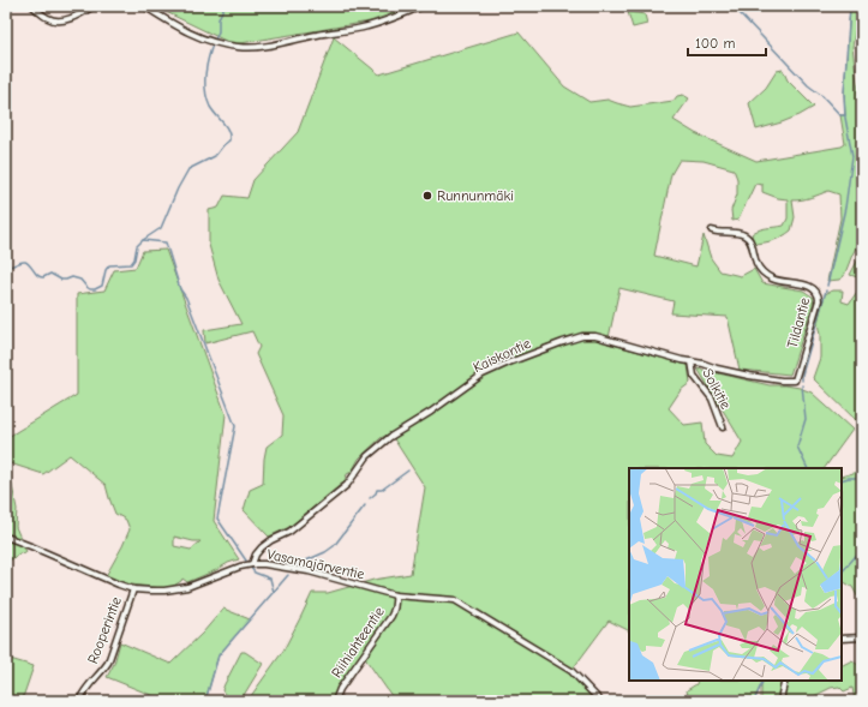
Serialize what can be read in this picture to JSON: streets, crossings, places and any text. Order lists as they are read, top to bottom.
{
  "streets": {
    "street": [
      "Tildantie",
      "Kaiskontie",
      "Solkitie",
      "Vasamajärventie",
      "Rooperintie",
      "Riihiahteentie"
    ]
  },
  "crossings": [
    ["Tildantie", "Kaiskontie"],
    ["Kaiskontie", "Solkitie"],
    ["Kaiskontie", "Vasamajärventie"],
    ["Vasamajärventie", "Rooperintie"],
    ["Vasamajärventie", "Riihiahteentie"]
  ],
  "places": ["Runnunmäki"],
  "scale_bar": "100 m"
}
